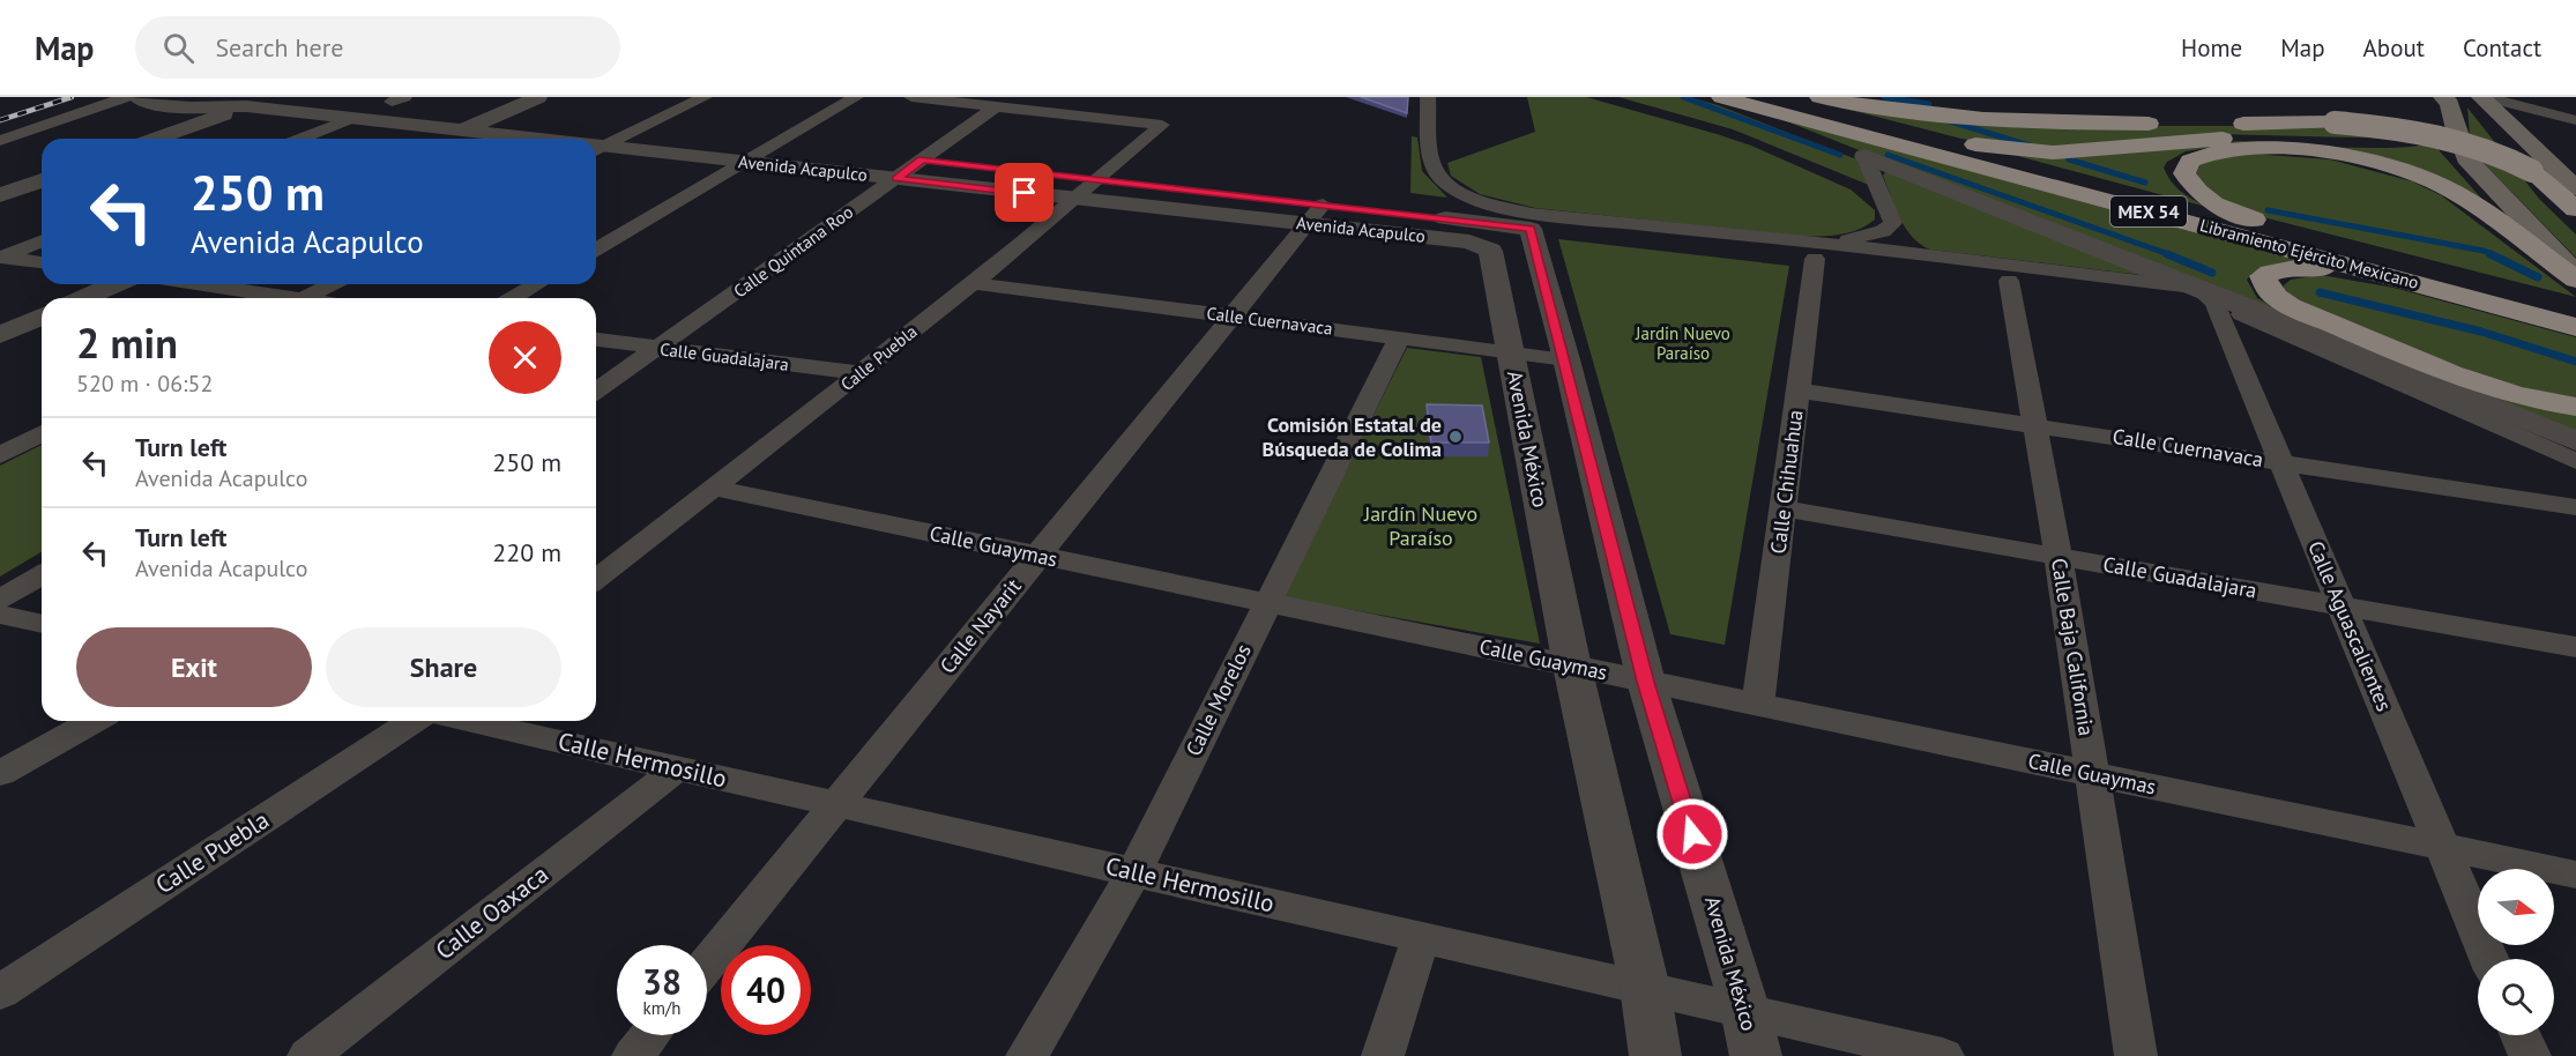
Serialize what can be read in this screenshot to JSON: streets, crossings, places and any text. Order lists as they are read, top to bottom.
{
  "streets": {
    "highway": ["MEX 54", "Libramiento Ejército Mexicano"],
    "street": [
      "Avenida Acapulco",
      "Calle Quintana Roo",
      "Calle Cuernavaca",
      "Calle Guadalajara",
      "Calle Puebla",
      "Avenida México",
      "Calle Chihuahua",
      "Calle Guaymas",
      "Calle Nayarit",
      "Calle Aguascalientes",
      "Calle Baja California",
      "Calle Morelos",
      "Calle Hermosillo",
      "Calle Oaxaca"
    ]
  },
  "crossings": [
    ["Avenida Acapulco", "Calle Quintana Roo"],
    ["Avenida Acapulco", "Calle Puebla"],
    ["Avenida Acapulco", "Avenida México"],
    ["Avenida Acapulco", "Calle Nayarit"],
    ["Calle Quintana Roo", "Calle Guadalajara"],
    ["Calle Cuernavaca", "Calle Puebla"],
    ["Calle Cuernavaca", "Avenida México"],
    ["Calle Cuernavaca", "Calle Chihuahua"],
    ["Calle Cuernavaca", "Calle Nayarit"],
    ["Calle Cuernavaca", "Calle Aguascalientes"],
    ["Calle Cuernavaca", "Calle Baja California"],
    ["Calle Cuernavaca", "Calle Morelos"],
    ["Calle Guadalajara", "Calle Puebla"],
    ["Calle Guadalajara", "Calle Chihuahua"],
    ["Calle Guadalajara", "Calle Aguascalientes"],
    ["Calle Guadalajara", "Calle Baja California"],
    ["Calle Puebla", "Calle Guaymas"],
    ["Avenida México", "Calle Guaymas"],
    ["Avenida México", "Calle Hermosillo"],
    ["Calle Chihuahua", "Calle Guaymas"],
    ["Calle Guaymas", "Calle Nayarit"],
    ["Calle Guaymas", "Calle Aguascalientes"],
    ["Calle Guaymas", "Calle Baja California"],
    ["Calle Guaymas", "Calle Morelos"],
    ["Calle Nayarit", "Calle Hermosillo"],
    ["Calle Morelos", "Calle Hermosillo"],
    ["Calle Hermosillo", "Calle Oaxaca"]
  ],
  "parks": ["Jardin Nuevo Paraíso", "Jardín Nuevo Paraíso"],
  "places": ["Comisión Estatal de Búsqueda de Colima"],
  "north": "right",
  "page": {
    "header": "Map",
    "search": "Search here",
    "nav": [
      "Home",
      "Map",
      "About",
      "Contact"
    ],
    "turn": ["250 m", "Avenida Acapulco"],
    "heading": ["2 min", "520 m · 06:52"],
    "list": [
      {
        "name": "Turn left",
        "note": "Avenida Acapulco",
        "value": "250 m"
      },
      {
        "name": "Turn left",
        "note": "Avenida Acapulco",
        "value": "220 m"
      }
    ],
    "buttons": ["Exit", "Share"],
    "speed": "38 km/h",
    "limit": "40"
  }
}
